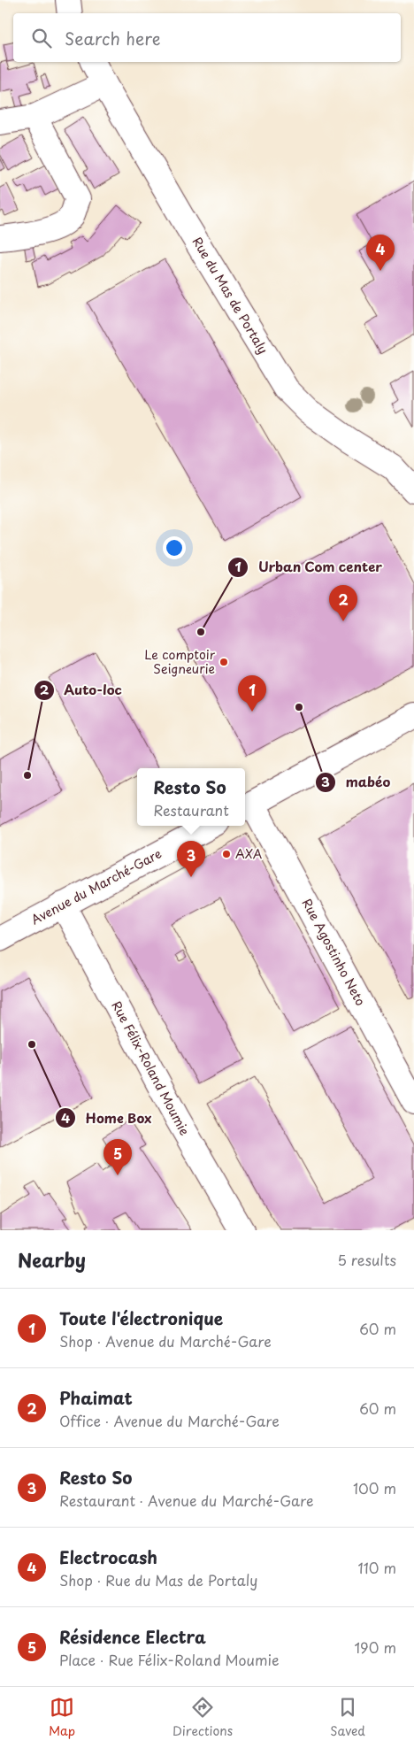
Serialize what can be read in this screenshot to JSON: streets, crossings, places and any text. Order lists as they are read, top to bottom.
{
  "streets": {
    "street": [
      "Rue du Mas de Portaly",
      "Avenue du Marché-Gare",
      "Rue Agostinho Neto",
      "Rue Félix-Roland Moumie"
    ]
  },
  "crossings": [
    ["Avenue du Marché-Gare", "Rue Félix-Roland Moumie"]
  ],
  "places": [
    "Urban Com center",
    "Le comptoir Seigneurie",
    "mabéo",
    "Auto-loc",
    "AXA",
    "Home Box"
  ],
  "page": {
    "search": "Search here",
    "pins": [
      "4",
      "2",
      "1",
      "3",
      "5"
    ],
    "popup": ["Resto So", "Restaurant"],
    "heading": ["Nearby", "5 results"],
    "list": [
      {
        "mark": "1",
        "name": "Toute l'électronique",
        "note": "Shop · Avenue du Marché-Gare",
        "value": "60 m"
      },
      {
        "mark": "2",
        "name": "Phaimat",
        "note": "Office · Avenue du Marché-Gare",
        "value": "60 m"
      },
      {
        "mark": "3",
        "name": "Resto So",
        "note": "Restaurant · Avenue du Marché-Gare",
        "value": "100 m"
      },
      {
        "mark": "4",
        "name": "Electrocash",
        "note": "Shop · Rue du Mas de Portaly",
        "value": "110 m"
      },
      {
        "mark": "5",
        "name": "Résidence Electra",
        "note": "Place · Rue Félix-Roland Moumie",
        "value": "190 m"
      }
    ],
    "nav": ["Map", "Directions", "Saved"]
  }
}
